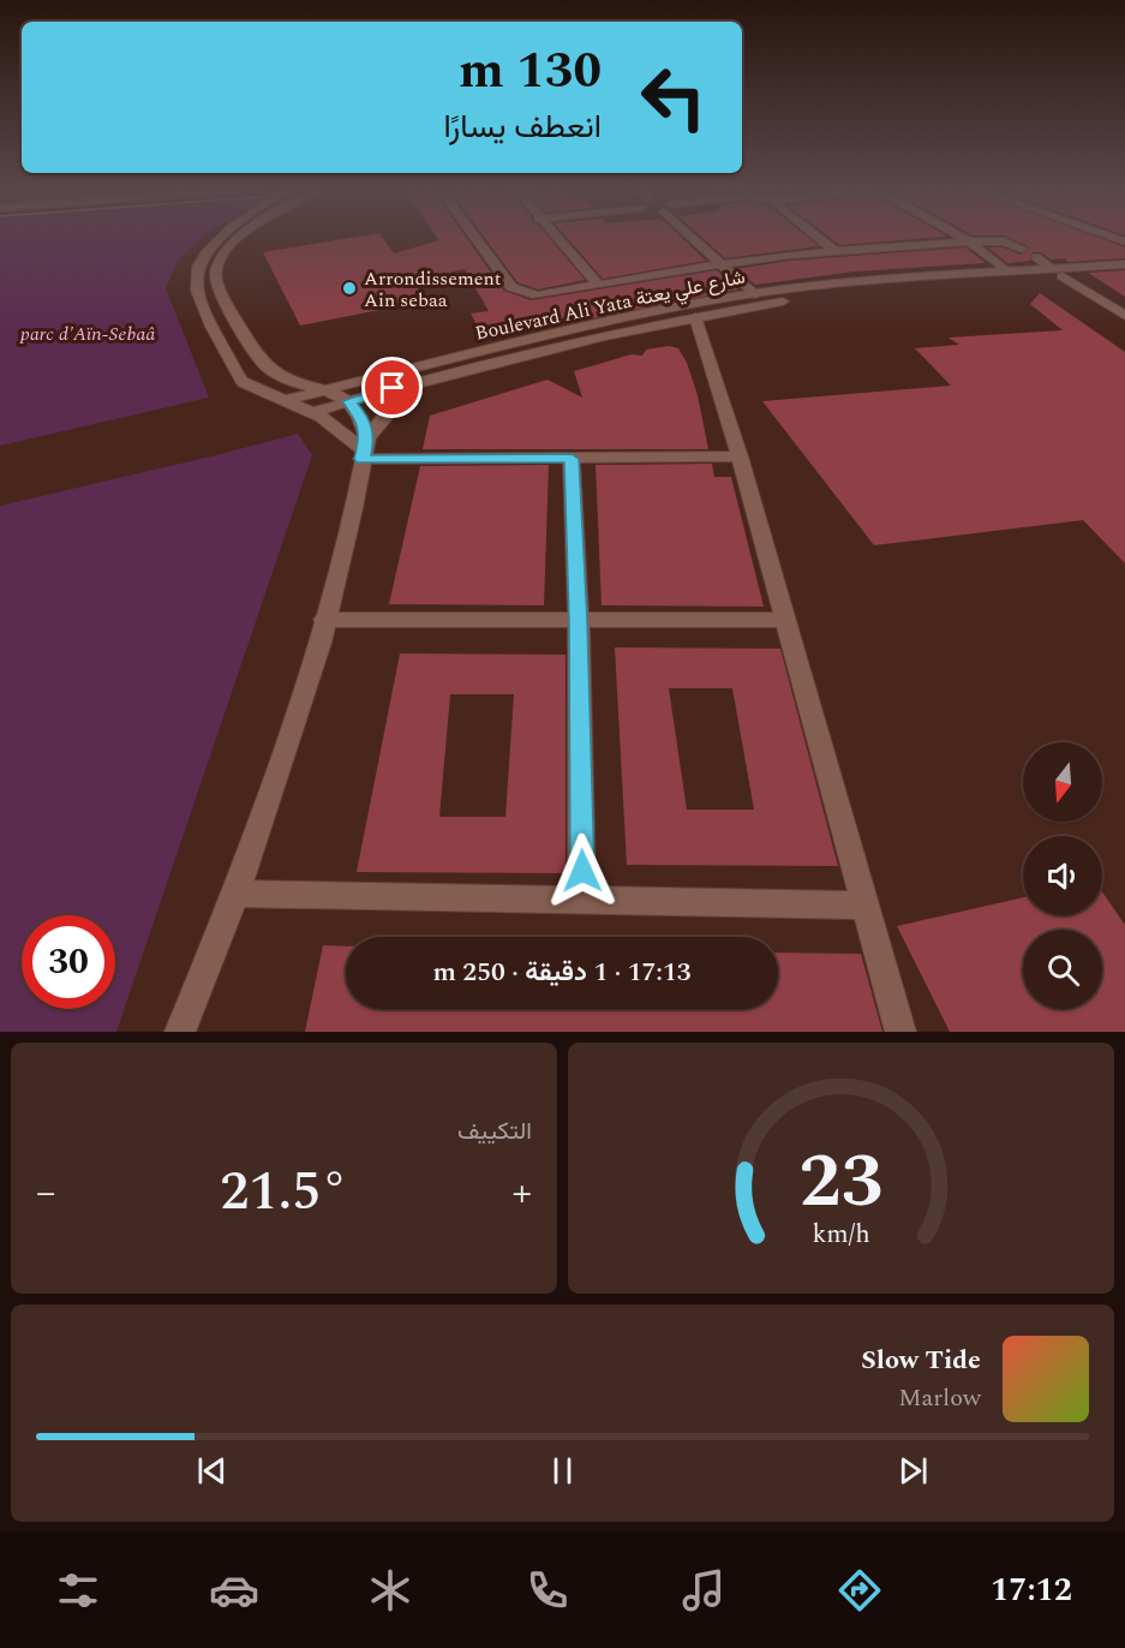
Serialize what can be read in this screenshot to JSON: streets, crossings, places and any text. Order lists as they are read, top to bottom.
{
  "streets": {
    "street": ["Boulevard Ali Yata شارع علي يعتة"]
  },
  "parks": ["parc d'Aïn-Sebaâ"],
  "places": ["Arrondissement Ain sebaa"],
  "north": "bottom",
  "page": {
    "turn": ["130 m", "انعطف يسارًا"],
    "limit": "30",
    "trip": "17:13 · 1 دقيقة · 250 m",
    "tile": "التكييف",
    "heat": ["−", "21.5°", "+"],
    "song": ["Slow Tide", "Marlow"],
    "tabs": "17:12",
    "gauge": ["23", "km/h"]
  }
}
